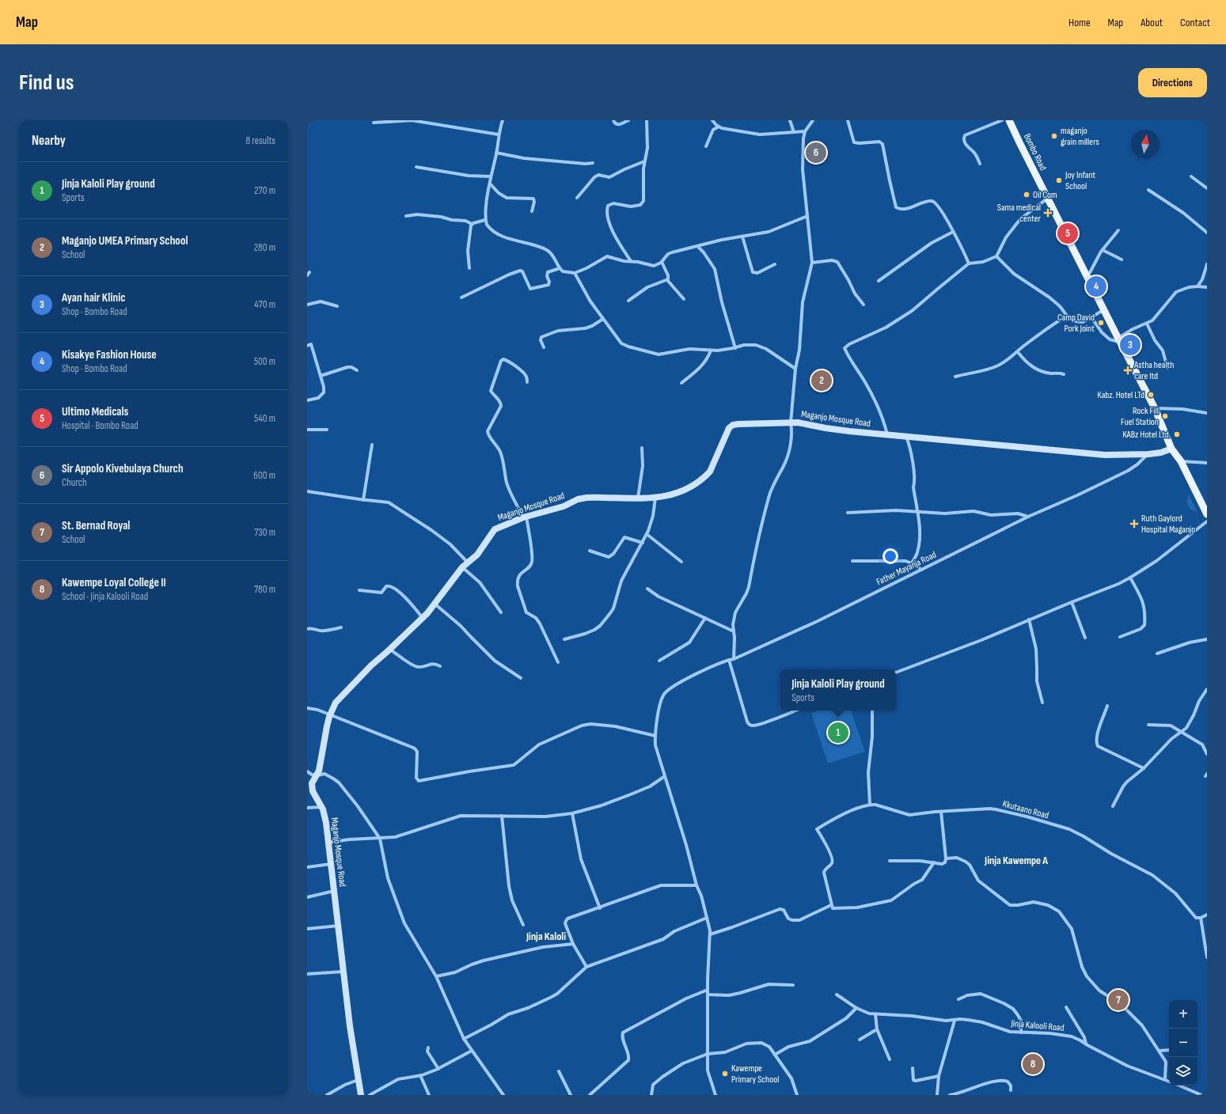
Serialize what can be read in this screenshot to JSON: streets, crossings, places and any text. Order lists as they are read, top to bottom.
{
  "streets": {
    "main road": ["Bombo Road"],
    "street": [
      "Maganjo Mosque Road",
      "Father Mayanja Road",
      "Kkutaano Road",
      "Jinja Kalooli Road"
    ]
  },
  "crossings": [
    ["Bombo Road", "Maganjo Mosque Road"],
    ["Maganjo Mosque Road", "Father Mayanja Road"]
  ],
  "districts": ["Jinja Kawempe A", "Jinja Kaloli"],
  "places": {
    "other": [
      "maganjo grain millers",
      "Joy Infant School",
      "Oil Com",
      "Camp David Pork Joint",
      "Kabz. Hotel LTd",
      "Rock Fill Fuel Station",
      "KABz Hotel Ltd.",
      "Kawempe Primary School"
    ],
    "health": ["Sama medical center", "Astha health care ltd", "Ruth Gaylord Hospital Maganjo"]
  },
  "north": "top",
  "page": {
    "header": "Map",
    "nav": [
      "Home",
      "Map",
      "About",
      "Contact"
    ],
    "buttons": "Directions",
    "title": "Find us",
    "heading": ["Nearby", "8 results"],
    "pins": [
      "6",
      "5",
      "4",
      "3",
      "2",
      "1",
      "7",
      "8"
    ],
    "list": [
      {
        "mark": "1",
        "name": "Jinja Kaloli Play ground",
        "note": "Sports",
        "value": "270 m"
      },
      {
        "mark": "2",
        "name": "Maganjo UMEA Primary School",
        "note": "School",
        "value": "280 m"
      },
      {
        "mark": "3",
        "name": "Ayan hair Klinic",
        "note": "Shop · Bombo Road",
        "value": "470 m"
      },
      {
        "mark": "4",
        "name": "Kisakye Fashion House",
        "note": "Shop · Bombo Road",
        "value": "500 m"
      },
      {
        "mark": "5",
        "name": "Ultimo Medicals",
        "note": "Hospital · Bombo Road",
        "value": "540 m"
      },
      {
        "mark": "6",
        "name": "Sir Appolo Kivebulaya Church",
        "note": "Church",
        "value": "600 m"
      },
      {
        "mark": "7",
        "name": "St. Bernad Royal",
        "note": "School",
        "value": "730 m"
      },
      {
        "mark": "8",
        "name": "Kawempe Loyal College II",
        "note": "School · Jinja Kalooli Road",
        "value": "780 m"
      }
    ],
    "popup": ["Jinja Kaloli Play ground", "Sports"],
    "map_buttons": ["+", "−"]
  }
}
